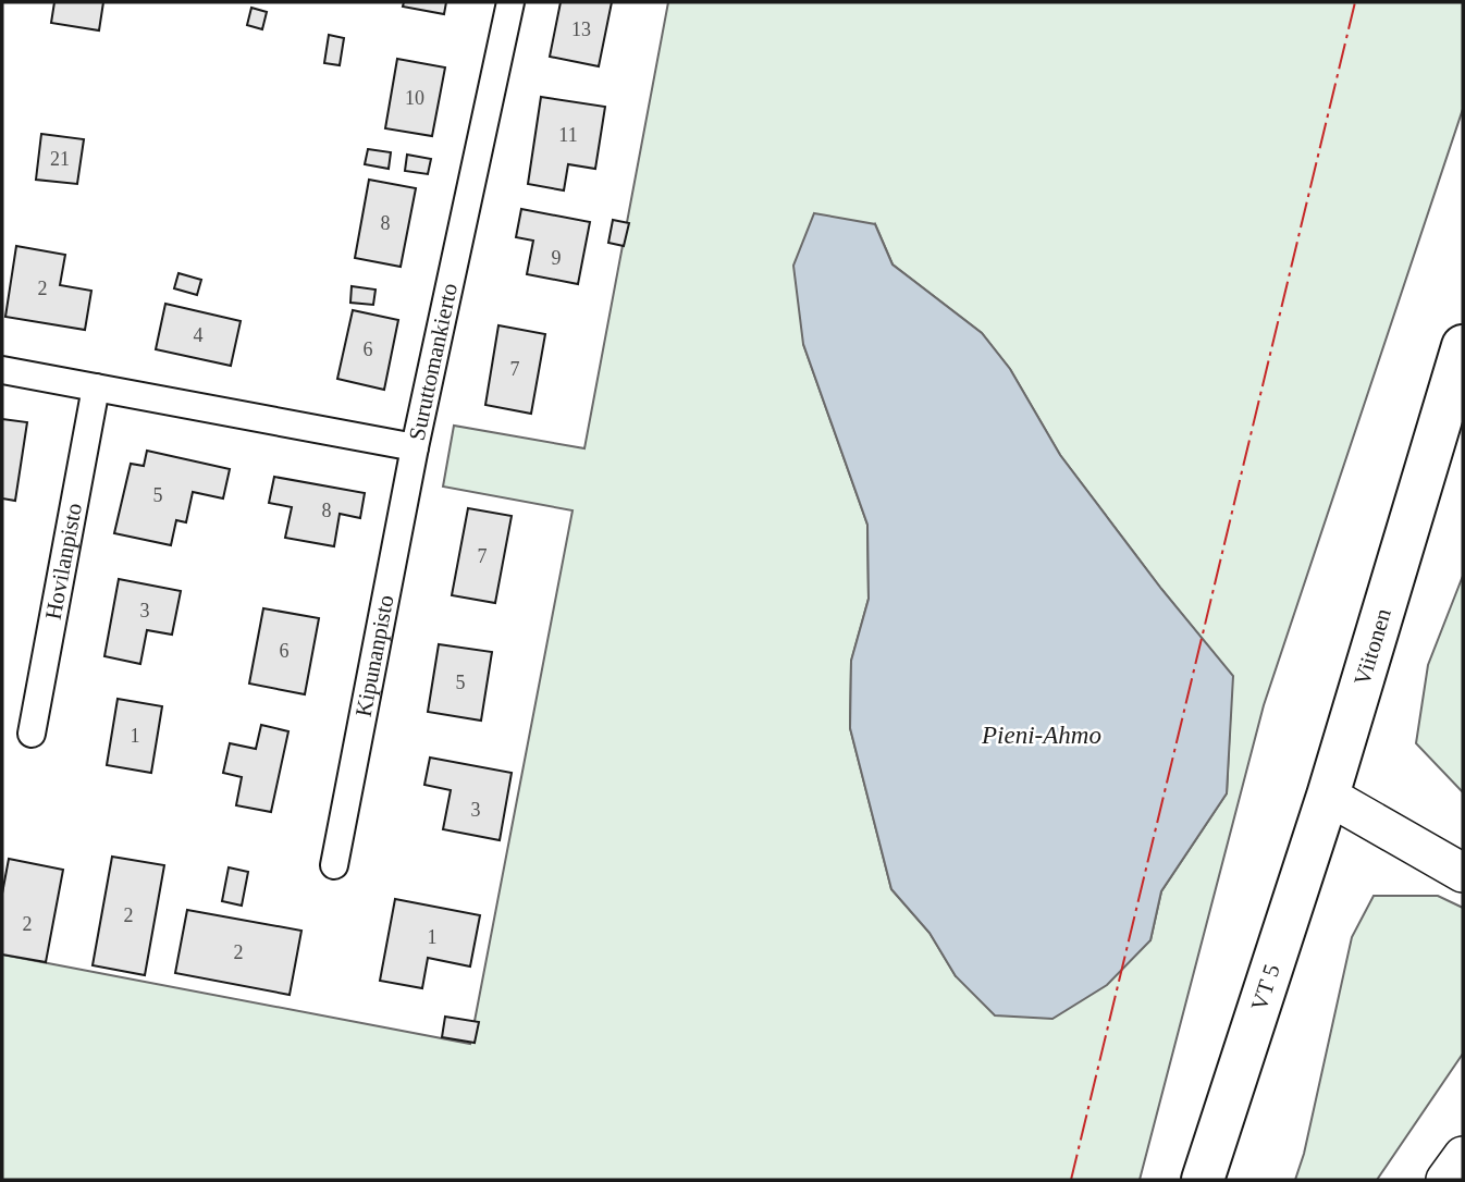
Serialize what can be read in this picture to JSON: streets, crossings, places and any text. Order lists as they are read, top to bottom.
{
  "streets": {
    "highway": ["Viitonen", "VT 5"],
    "street": ["Suruttomankierto", "Hovilanpisto", "Kipunanpisto"]
  },
  "crossings": [
    ["Suruttomankierto", "Hovilanpisto"],
    ["Suruttomankierto", "Kipunanpisto"],
    ["Viitonen", "VT 5"]
  ],
  "water": ["Pieni-Ahmo"],
  "house_numbers": [
    "13",
    "10",
    "11",
    "21",
    "8",
    "9",
    "2",
    "4",
    "6",
    "7",
    "5",
    "8",
    "7",
    "3",
    "6",
    "5",
    "1",
    "3",
    "2",
    "2",
    "1",
    "2"
  ]
}
